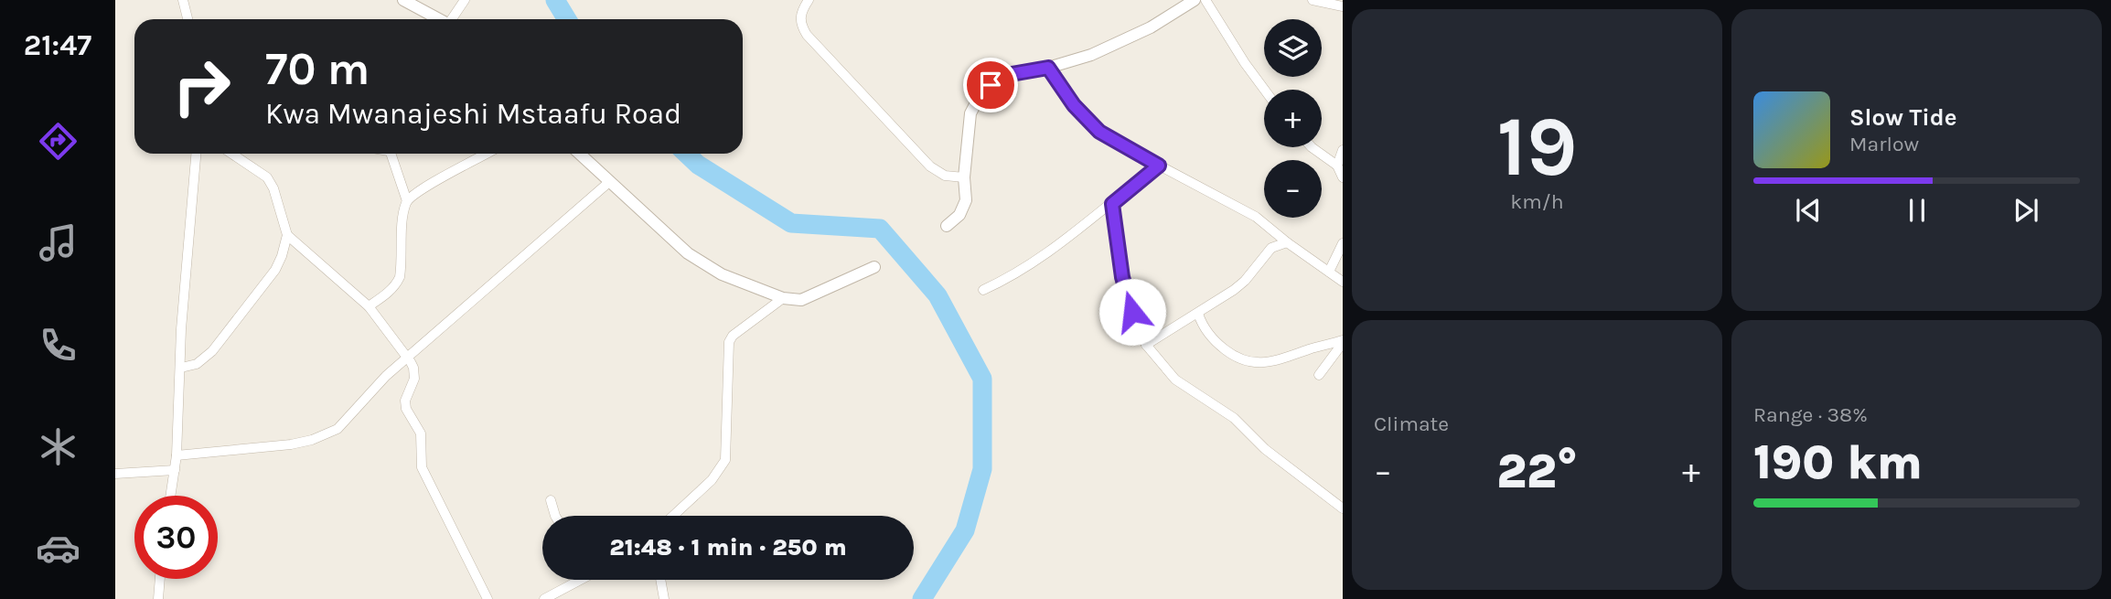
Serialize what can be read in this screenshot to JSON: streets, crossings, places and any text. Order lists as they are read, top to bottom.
{
  "page": {
    "tabs": "21:47",
    "tile": [
      ["19", "km/h"],
      "Climate",
      ["Range · 38%", "190 km"]
    ],
    "map_buttons": ["+", "−"],
    "turn": ["70 m", "Kwa Mwanajeshi Mstaafu Road"],
    "song": ["Slow Tide", "Marlow"],
    "heat": ["−", "22°", "+"],
    "limit": "30",
    "trip": "21:48 · 1 min · 250 m"
  }
}
